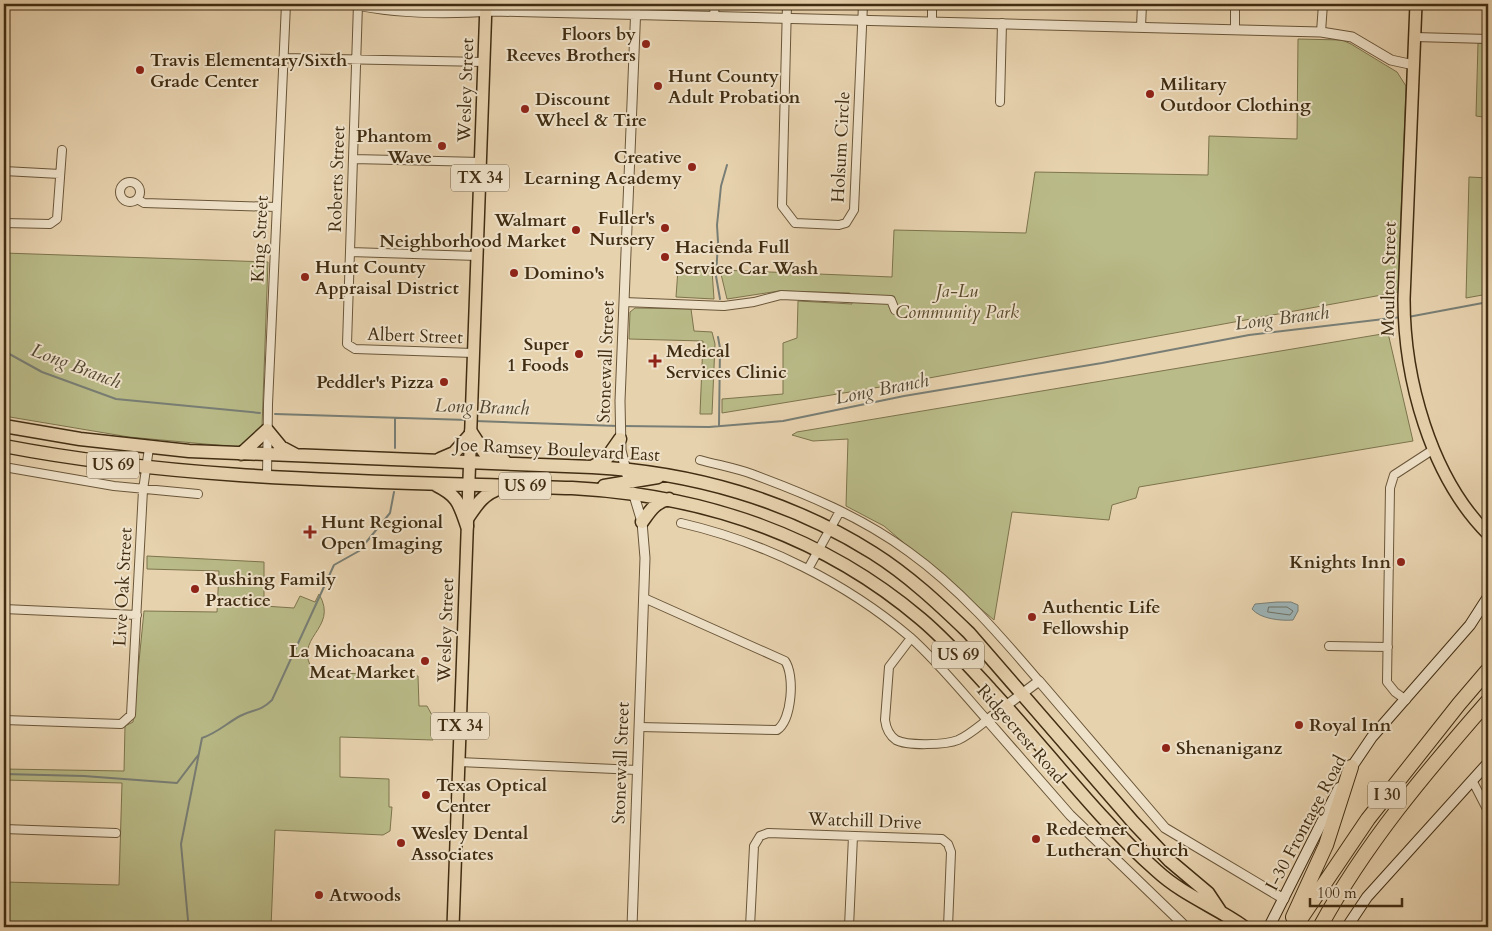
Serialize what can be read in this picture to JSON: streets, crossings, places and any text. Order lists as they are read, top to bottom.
{
  "streets": {
    "highway": ["Joe Ramsey Boulevard East", "US 69", "I 30"],
    "main road": [
      "Wesley Street",
      "TX 34",
      "Moulton Street",
      "I-30 Frontage Road"
    ],
    "street": [
      "Holsum Circle",
      "Roberts Street",
      "King Street",
      "Albert Street",
      "Stonewall Street",
      "Live Oak Street",
      "Ridgecrest Road",
      "Watchill Drive"
    ]
  },
  "crossings": [
    ["Wesley Street", "Albert Street"],
    ["Wesley Street", "Joe Ramsey Boulevard East"],
    ["Roberts Street", "Albert Street"],
    ["King Street", "Joe Ramsey Boulevard East"],
    ["Stonewall Street", "Joe Ramsey Boulevard East"],
    ["Joe Ramsey Boulevard East", "US 69"],
    ["Joe Ramsey Boulevard East", "Live Oak Street"]
  ],
  "water": ["Long Branch"],
  "parks": ["Ja-Lu Community Park"],
  "places": {
    "other": [
      "Floors by Reeves Brothers",
      "Travis Elementary/Sixth Grade Center",
      "Hunt County Adult Probation",
      "Military Outdoor Clothing",
      "Discount Wheel & Tire",
      "Phantom Wave",
      "Creative Learning Academy",
      "Fuller's Nursery",
      "Walmart Neighborhood Market",
      "Hacienda Full Service Car Wash",
      "Domino's",
      "Hunt County Appraisal District",
      "Super 1 Foods",
      "Peddler's Pizza",
      "Knights Inn",
      "Rushing Family Practice",
      "Authentic Life Fellowship",
      "La Michoacana Meat Market",
      "Royal Inn",
      "Shenaniganz",
      "Texas Optical Center",
      "Redeemer Lutheran Church",
      "Wesley Dental Associates",
      "Atwoods"
    ],
    "health": ["Medical Services Clinic", "Hunt Regional Open Imaging"]
  },
  "scale_bar": "100 m"
}
